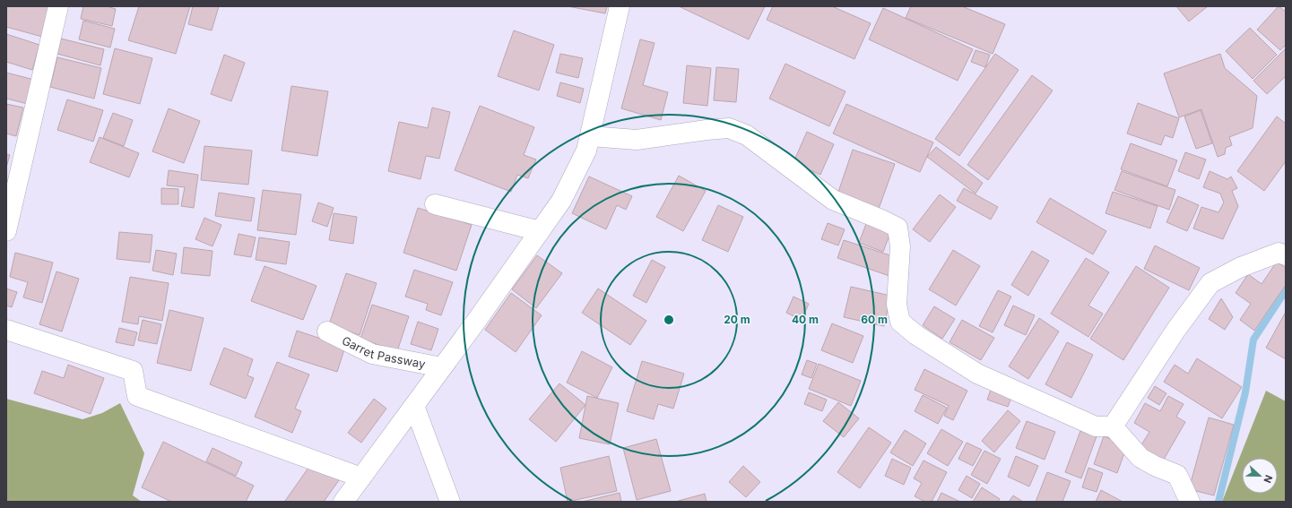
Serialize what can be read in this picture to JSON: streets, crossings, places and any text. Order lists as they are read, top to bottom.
{
  "streets": {
    "street": ["Garret Passway"]
  },
  "north": "right",
  "rings": ["20 m", "40 m", "60 m"]
}
